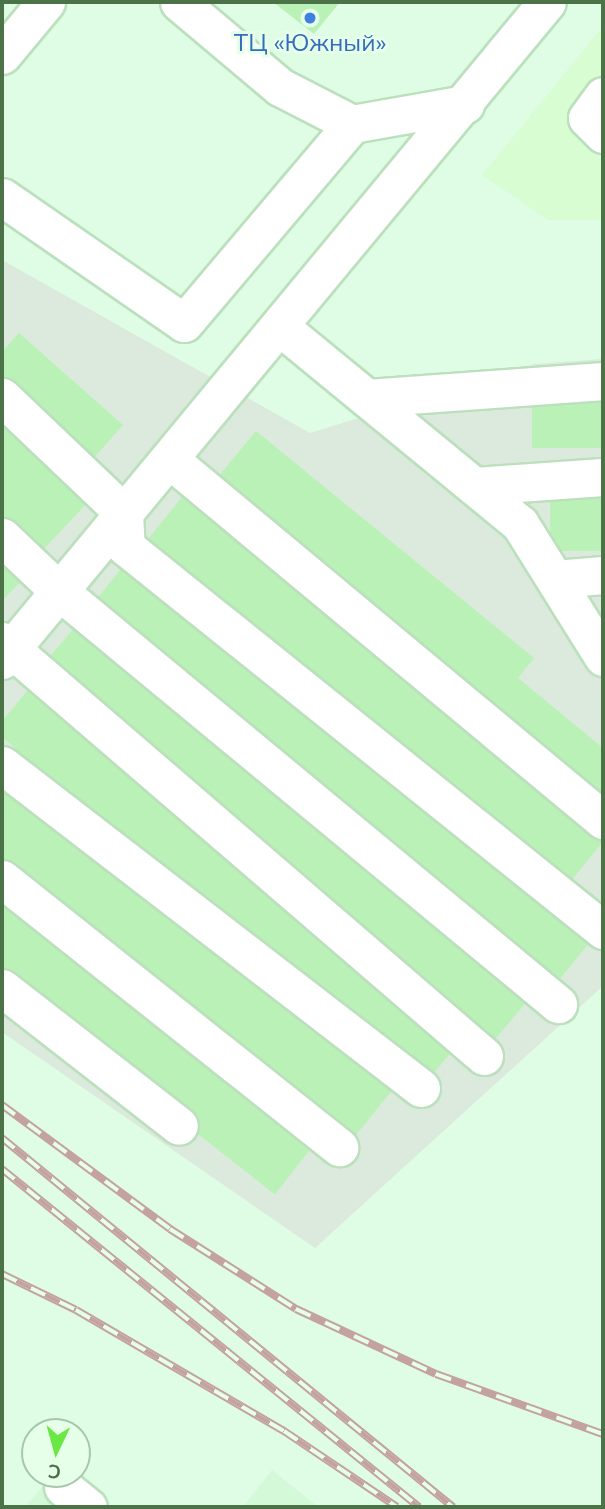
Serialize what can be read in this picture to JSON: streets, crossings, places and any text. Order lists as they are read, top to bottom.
{
  "places": ["ТЦ «Южный»"],
  "north": "bottom"
}
